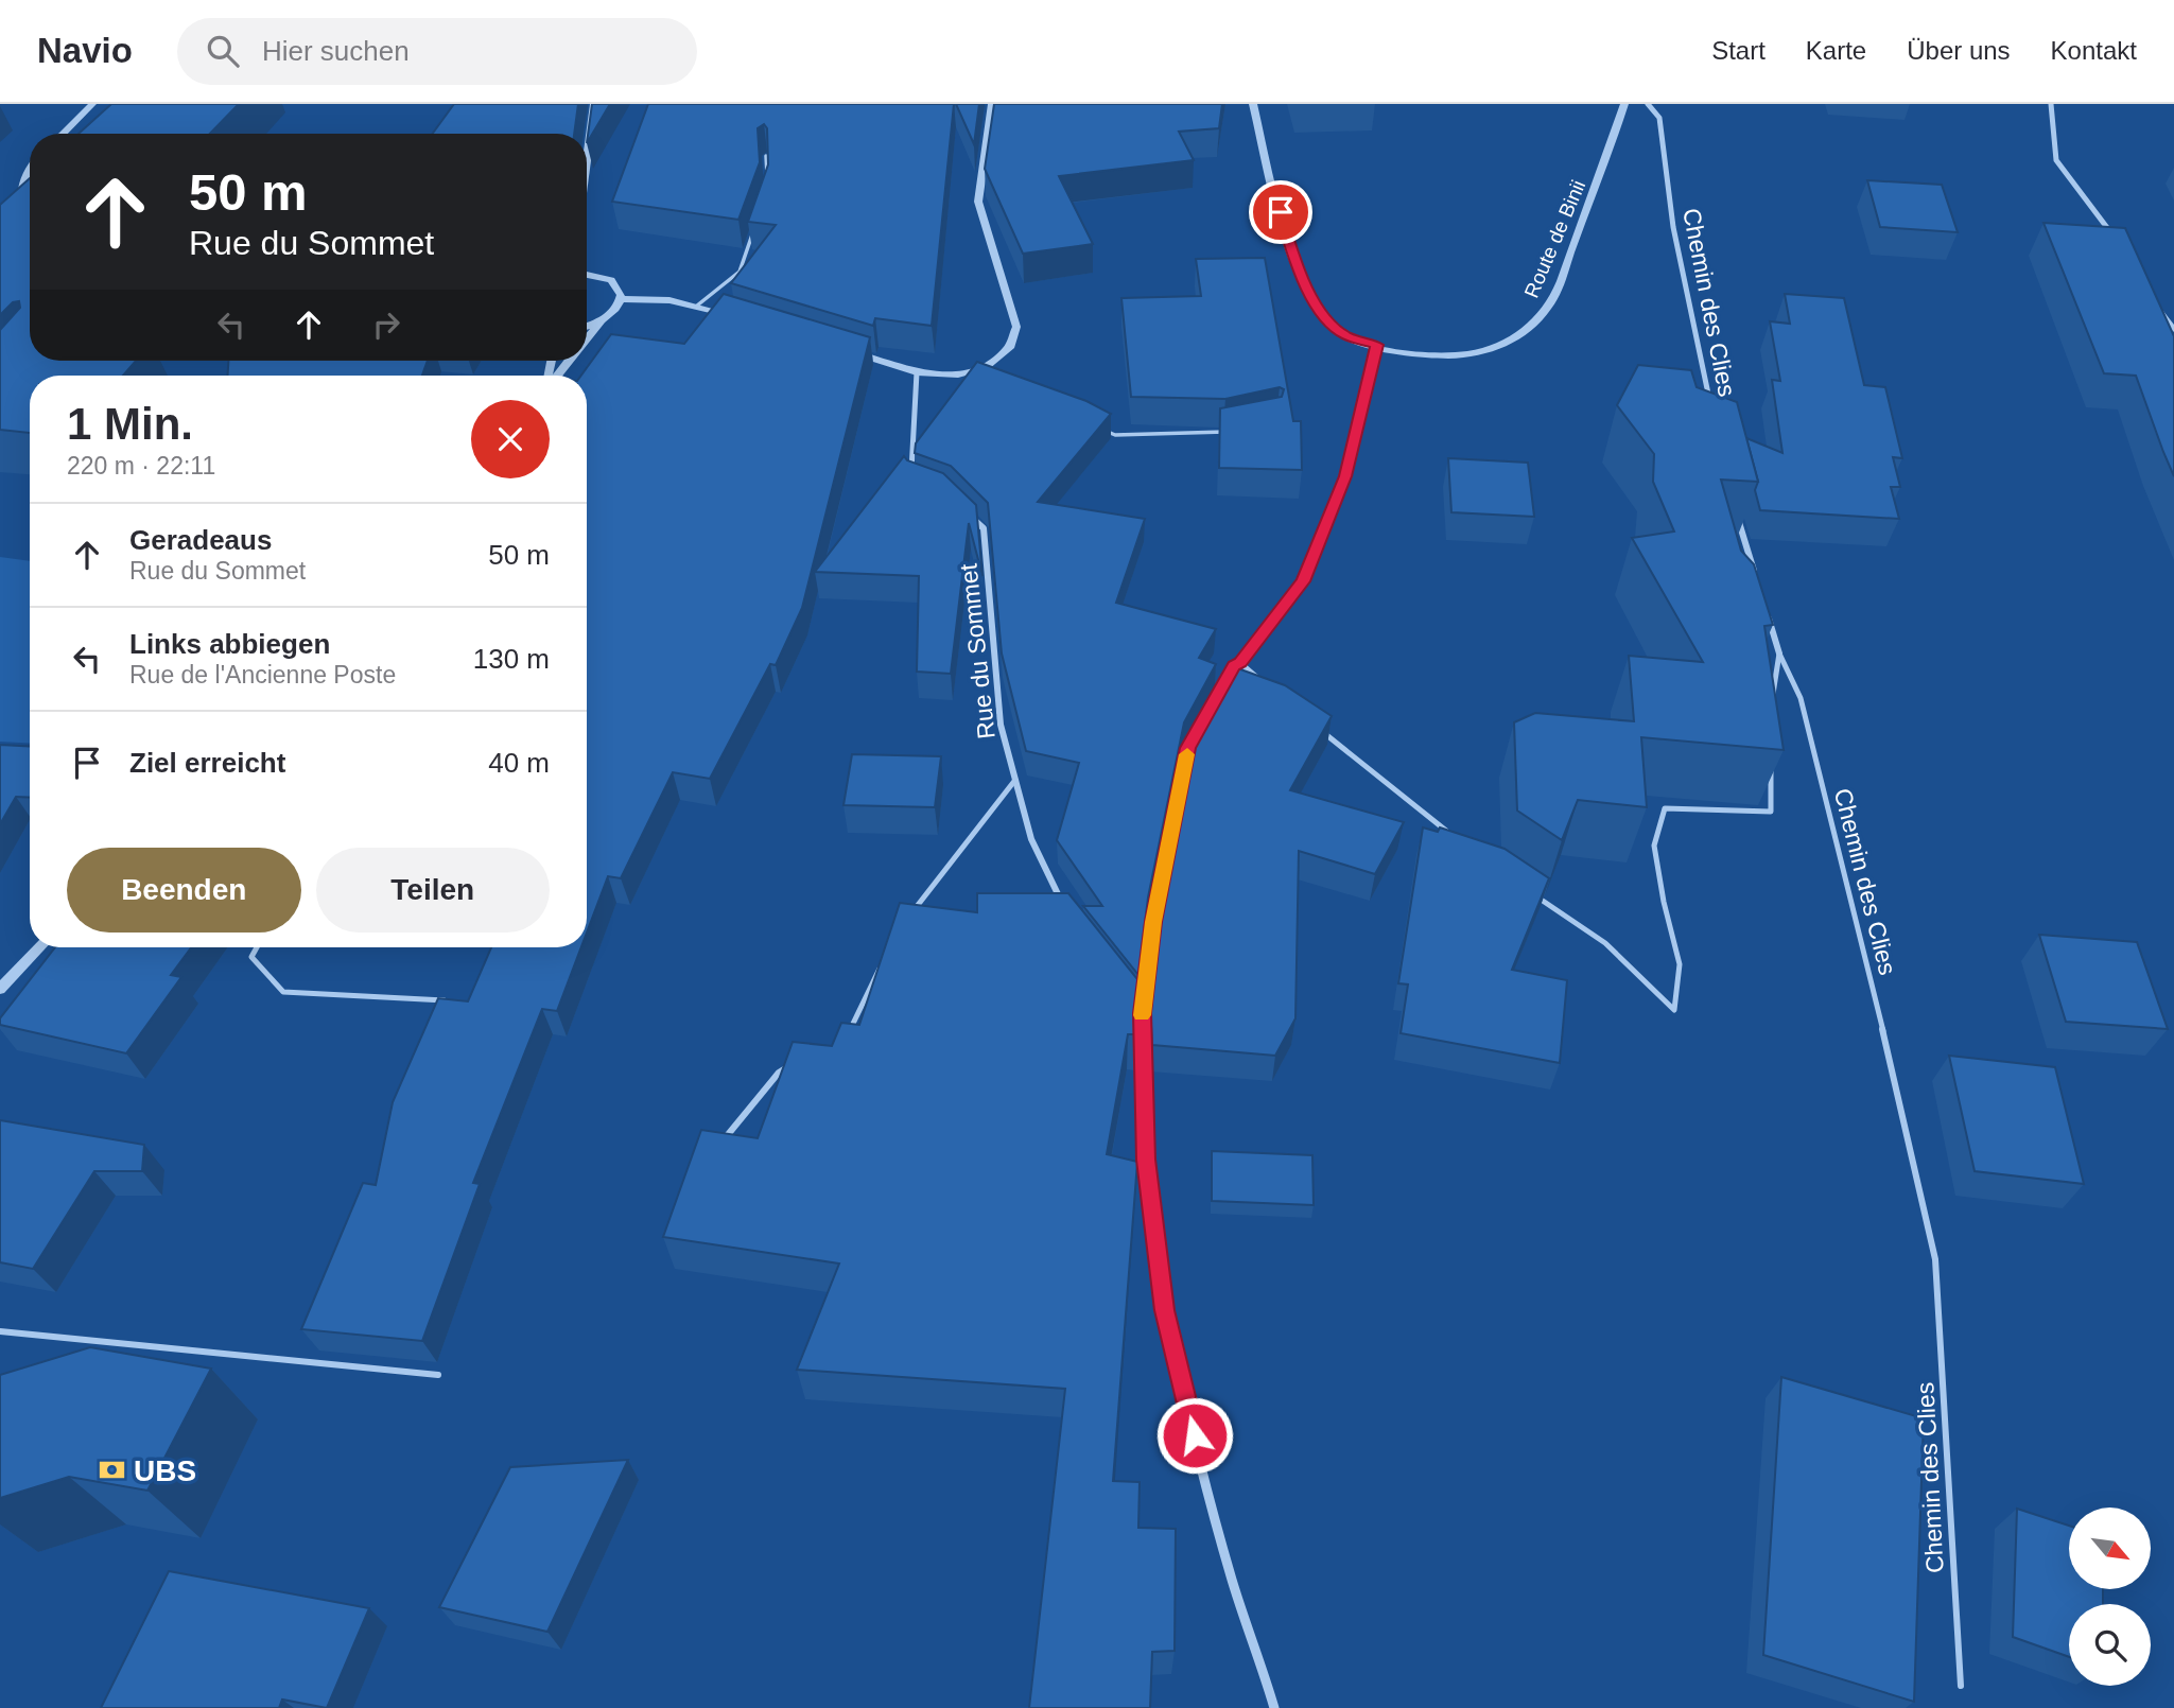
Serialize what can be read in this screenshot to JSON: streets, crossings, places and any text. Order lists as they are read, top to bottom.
{
  "streets": {
    "street": ["Route de Binii", "Chemin des Clies", "Rue du Sommet"]
  },
  "places": {
    "bank": ["UBS"]
  },
  "north": "bottom right",
  "page": {
    "header": "Navio",
    "search": "Hier suchen",
    "nav": [
      "Start",
      "Karte",
      "Über uns",
      "Kontakt"
    ],
    "turn": ["50 m", "Rue du Sommet"],
    "heading": ["1 Min.", "220 m · 22:11"],
    "list": [
      {
        "name": "Geradeaus",
        "note": "Rue du Sommet",
        "value": "50 m"
      },
      {
        "name": "Links abbiegen",
        "note": "Rue de l'Ancienne Poste",
        "value": "130 m"
      },
      {
        "name": "Ziel erreicht",
        "value": "40 m"
      }
    ],
    "buttons": ["Beenden", "Teilen"]
  }
}
